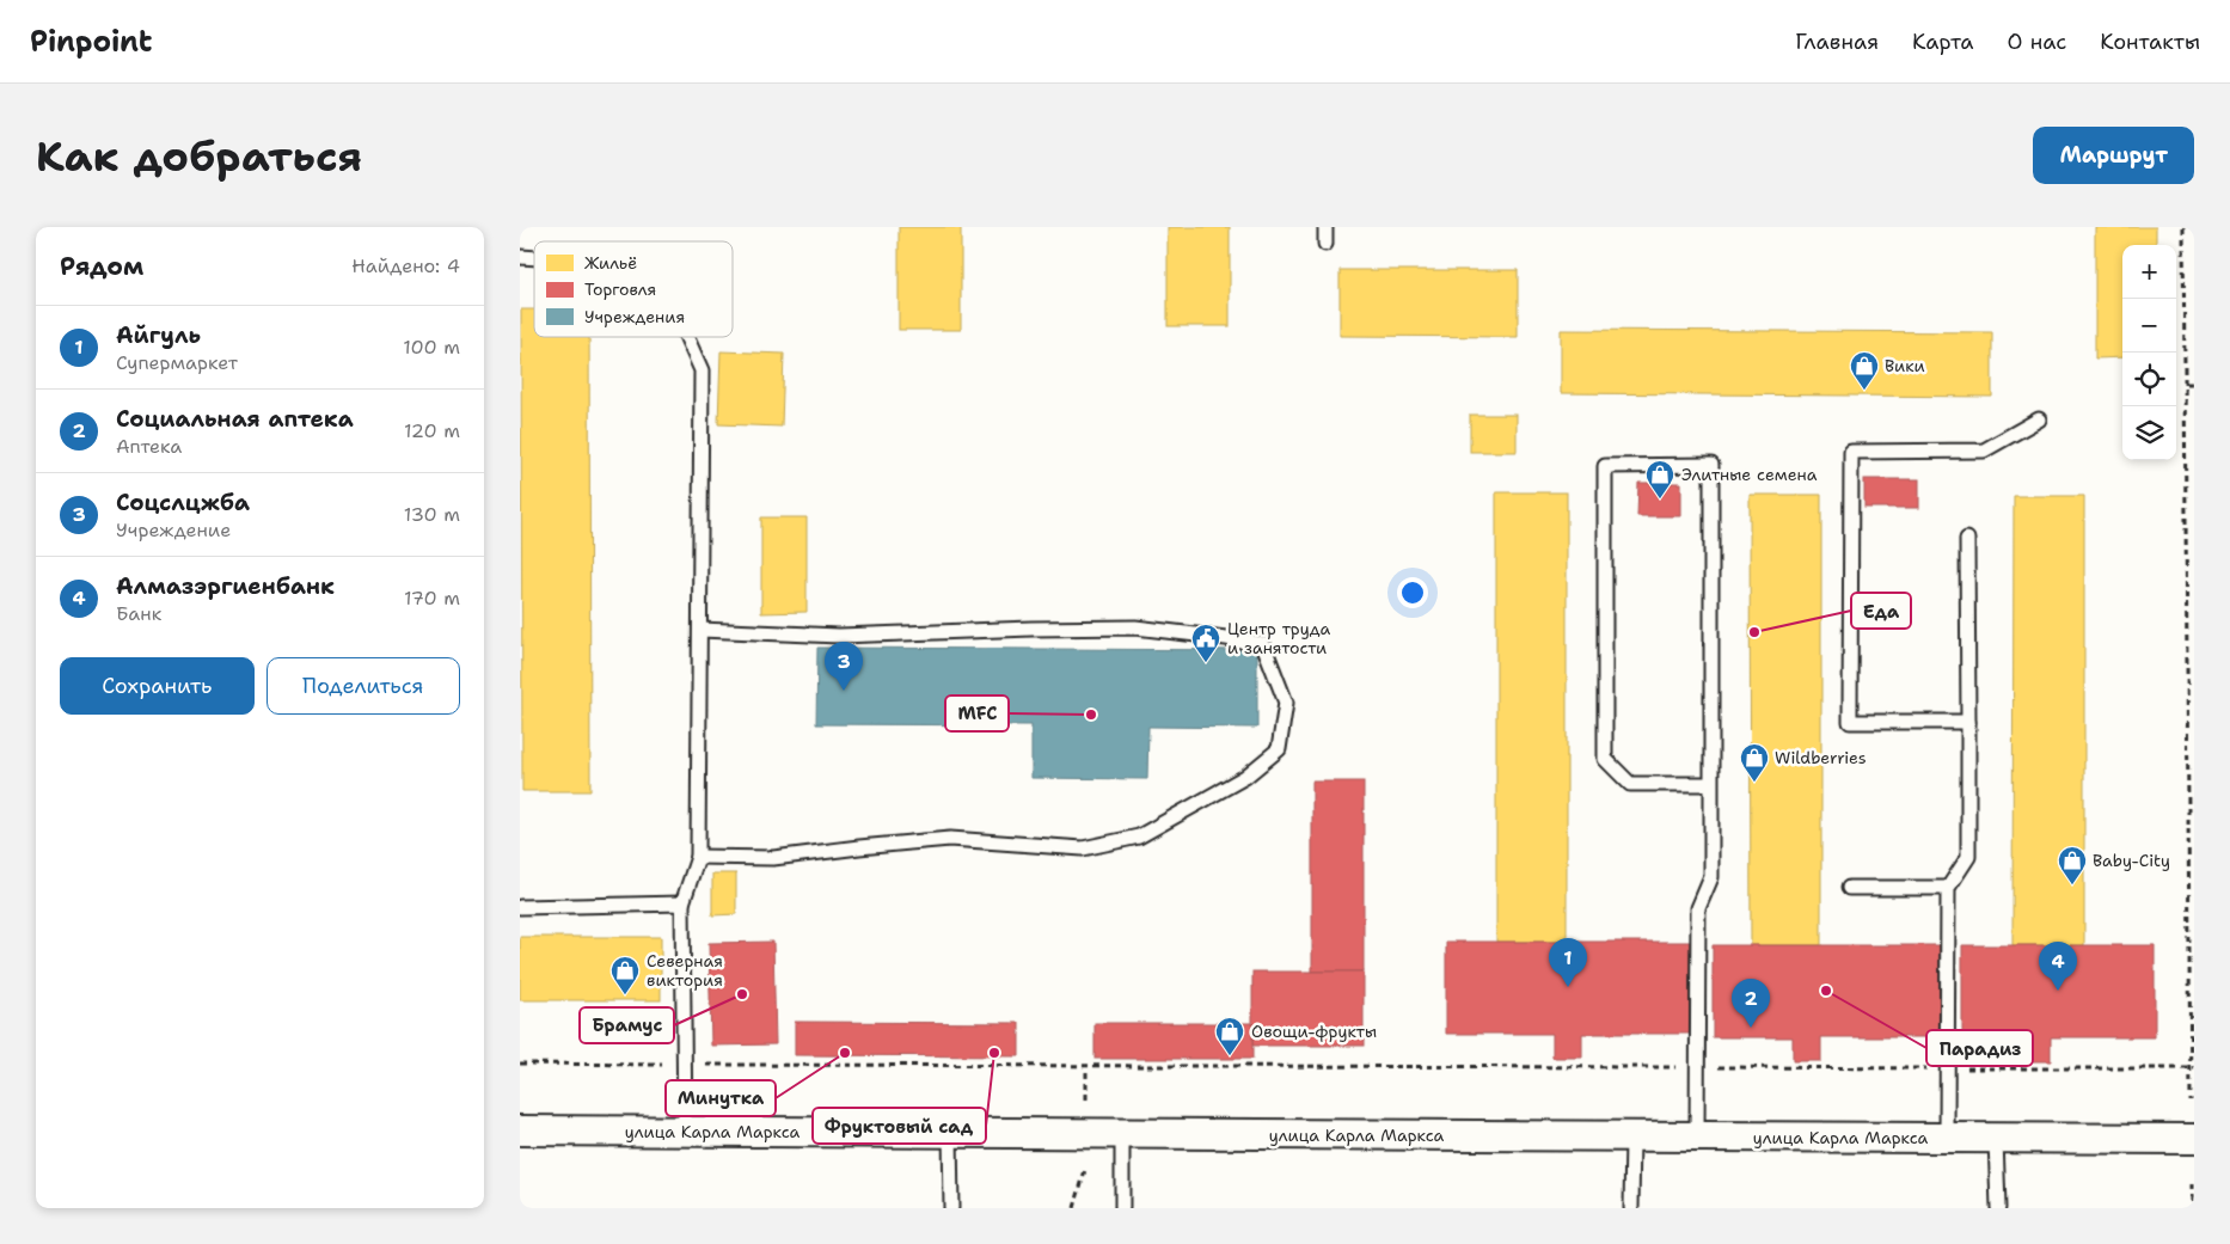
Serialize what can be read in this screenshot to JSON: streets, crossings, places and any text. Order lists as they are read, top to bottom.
{
  "streets": {
    "street": ["улица Карла Маркса"]
  },
  "places": {
    "shop": [
      "Вики",
      "Элитные семена",
      "Wildberries",
      "Baby-City",
      "Северная виктория",
      "Овощи-фрукты"
    ],
    "other": [
      "Еда",
      "MFC",
      "Парадиз",
      "Брамус",
      "Минутка",
      "Фруктовый сад"
    ],
    "public building": ["Центр труда и занятости"]
  },
  "legend": ["Жильё", "Торговля", "Учреждения"],
  "page": {
    "header": "Pinpoint",
    "nav": [
      "Главная",
      "Карта",
      "О нас",
      "Контакты"
    ],
    "buttons": [
      "Маршрут",
      ["Сохранить", "Поделиться"]
    ],
    "title": "Как добраться",
    "heading": ["Рядом", "Найдено: 4"],
    "map_buttons": ["+", "−"],
    "list": [
      {
        "mark": "1",
        "name": "Айгуль",
        "note": "Супермаркет",
        "value": "100 m"
      },
      {
        "mark": "2",
        "name": "Социальная аптека",
        "note": "Аптека",
        "value": "120 m"
      },
      {
        "mark": "3",
        "name": "Соцслцжба",
        "note": "Учреждение",
        "value": "130 m"
      },
      {
        "mark": "4",
        "name": "Алмазэргиенбанк",
        "note": "Банк",
        "value": "170 m"
      }
    ],
    "pins": [
      "3",
      "1",
      "4",
      "2"
    ]
  }
}
